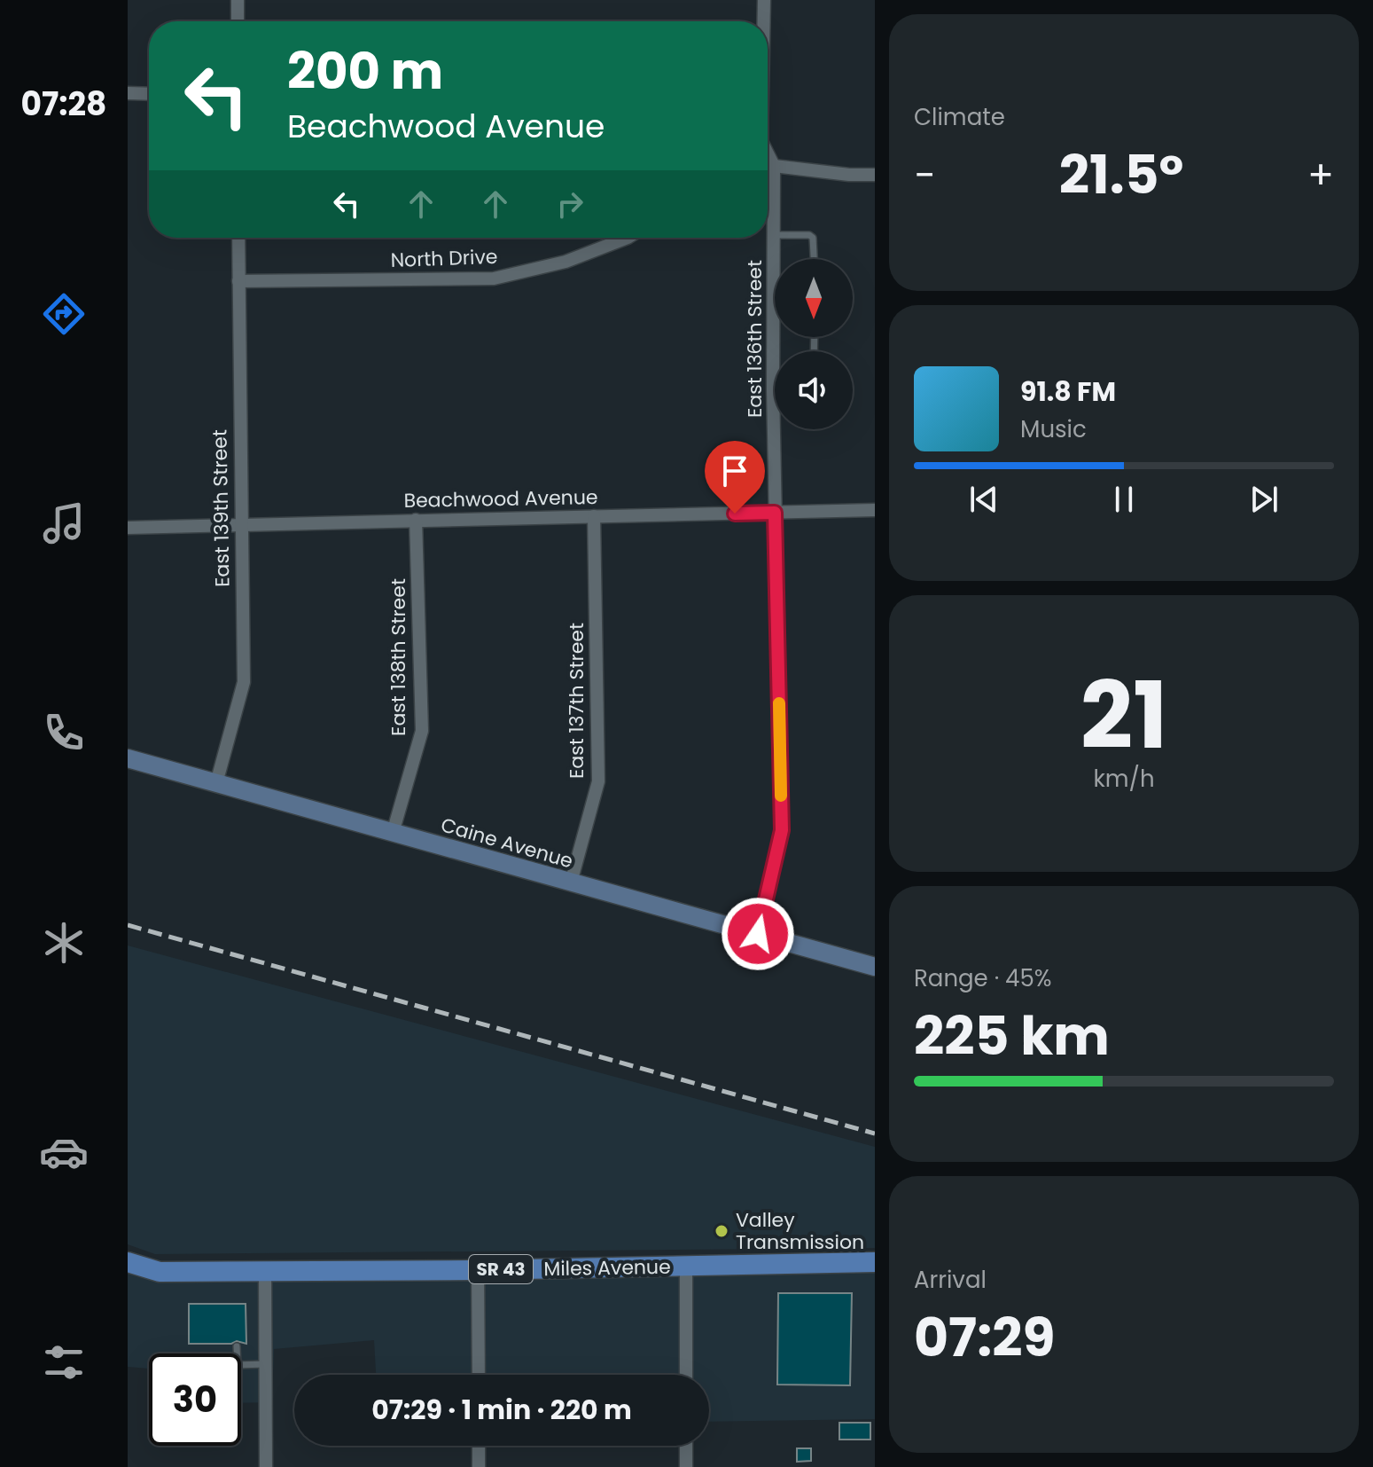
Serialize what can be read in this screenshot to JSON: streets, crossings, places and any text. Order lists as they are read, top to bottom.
{
  "streets": {
    "main road": ["Miles Avenue", "SR 43"],
    "street": [
      "North Drive",
      "East 136th Street",
      "Beachwood Avenue",
      "East 139th Street",
      "East 138th Street",
      "East 137th Street",
      "Caine Avenue"
    ]
  },
  "crossings": [
    ["North Drive", "East 139th Street"],
    ["East 136th Street", "Beachwood Avenue"],
    ["East 136th Street", "Caine Avenue"],
    ["Beachwood Avenue", "East 139th Street"],
    ["Beachwood Avenue", "East 138th Street"],
    ["Beachwood Avenue", "East 137th Street"],
    ["East 139th Street", "Caine Avenue"],
    ["East 138th Street", "Caine Avenue"],
    ["East 137th Street", "Caine Avenue"]
  ],
  "places": ["Valley Transmission"],
  "north": "bottom",
  "page": {
    "tabs": "07:28",
    "tile": [
      "Climate",
      ["21", "km/h"],
      ["Range · 45%", "225 km"],
      ["Arrival", "07:29"]
    ],
    "turn": ["200 m", "Beachwood Avenue"],
    "heat": ["−", "21.5°", "+"],
    "song": ["91.8 FM", "Music"],
    "limit": "30",
    "trip": "07:29 · 1 min · 220 m"
  }
}
